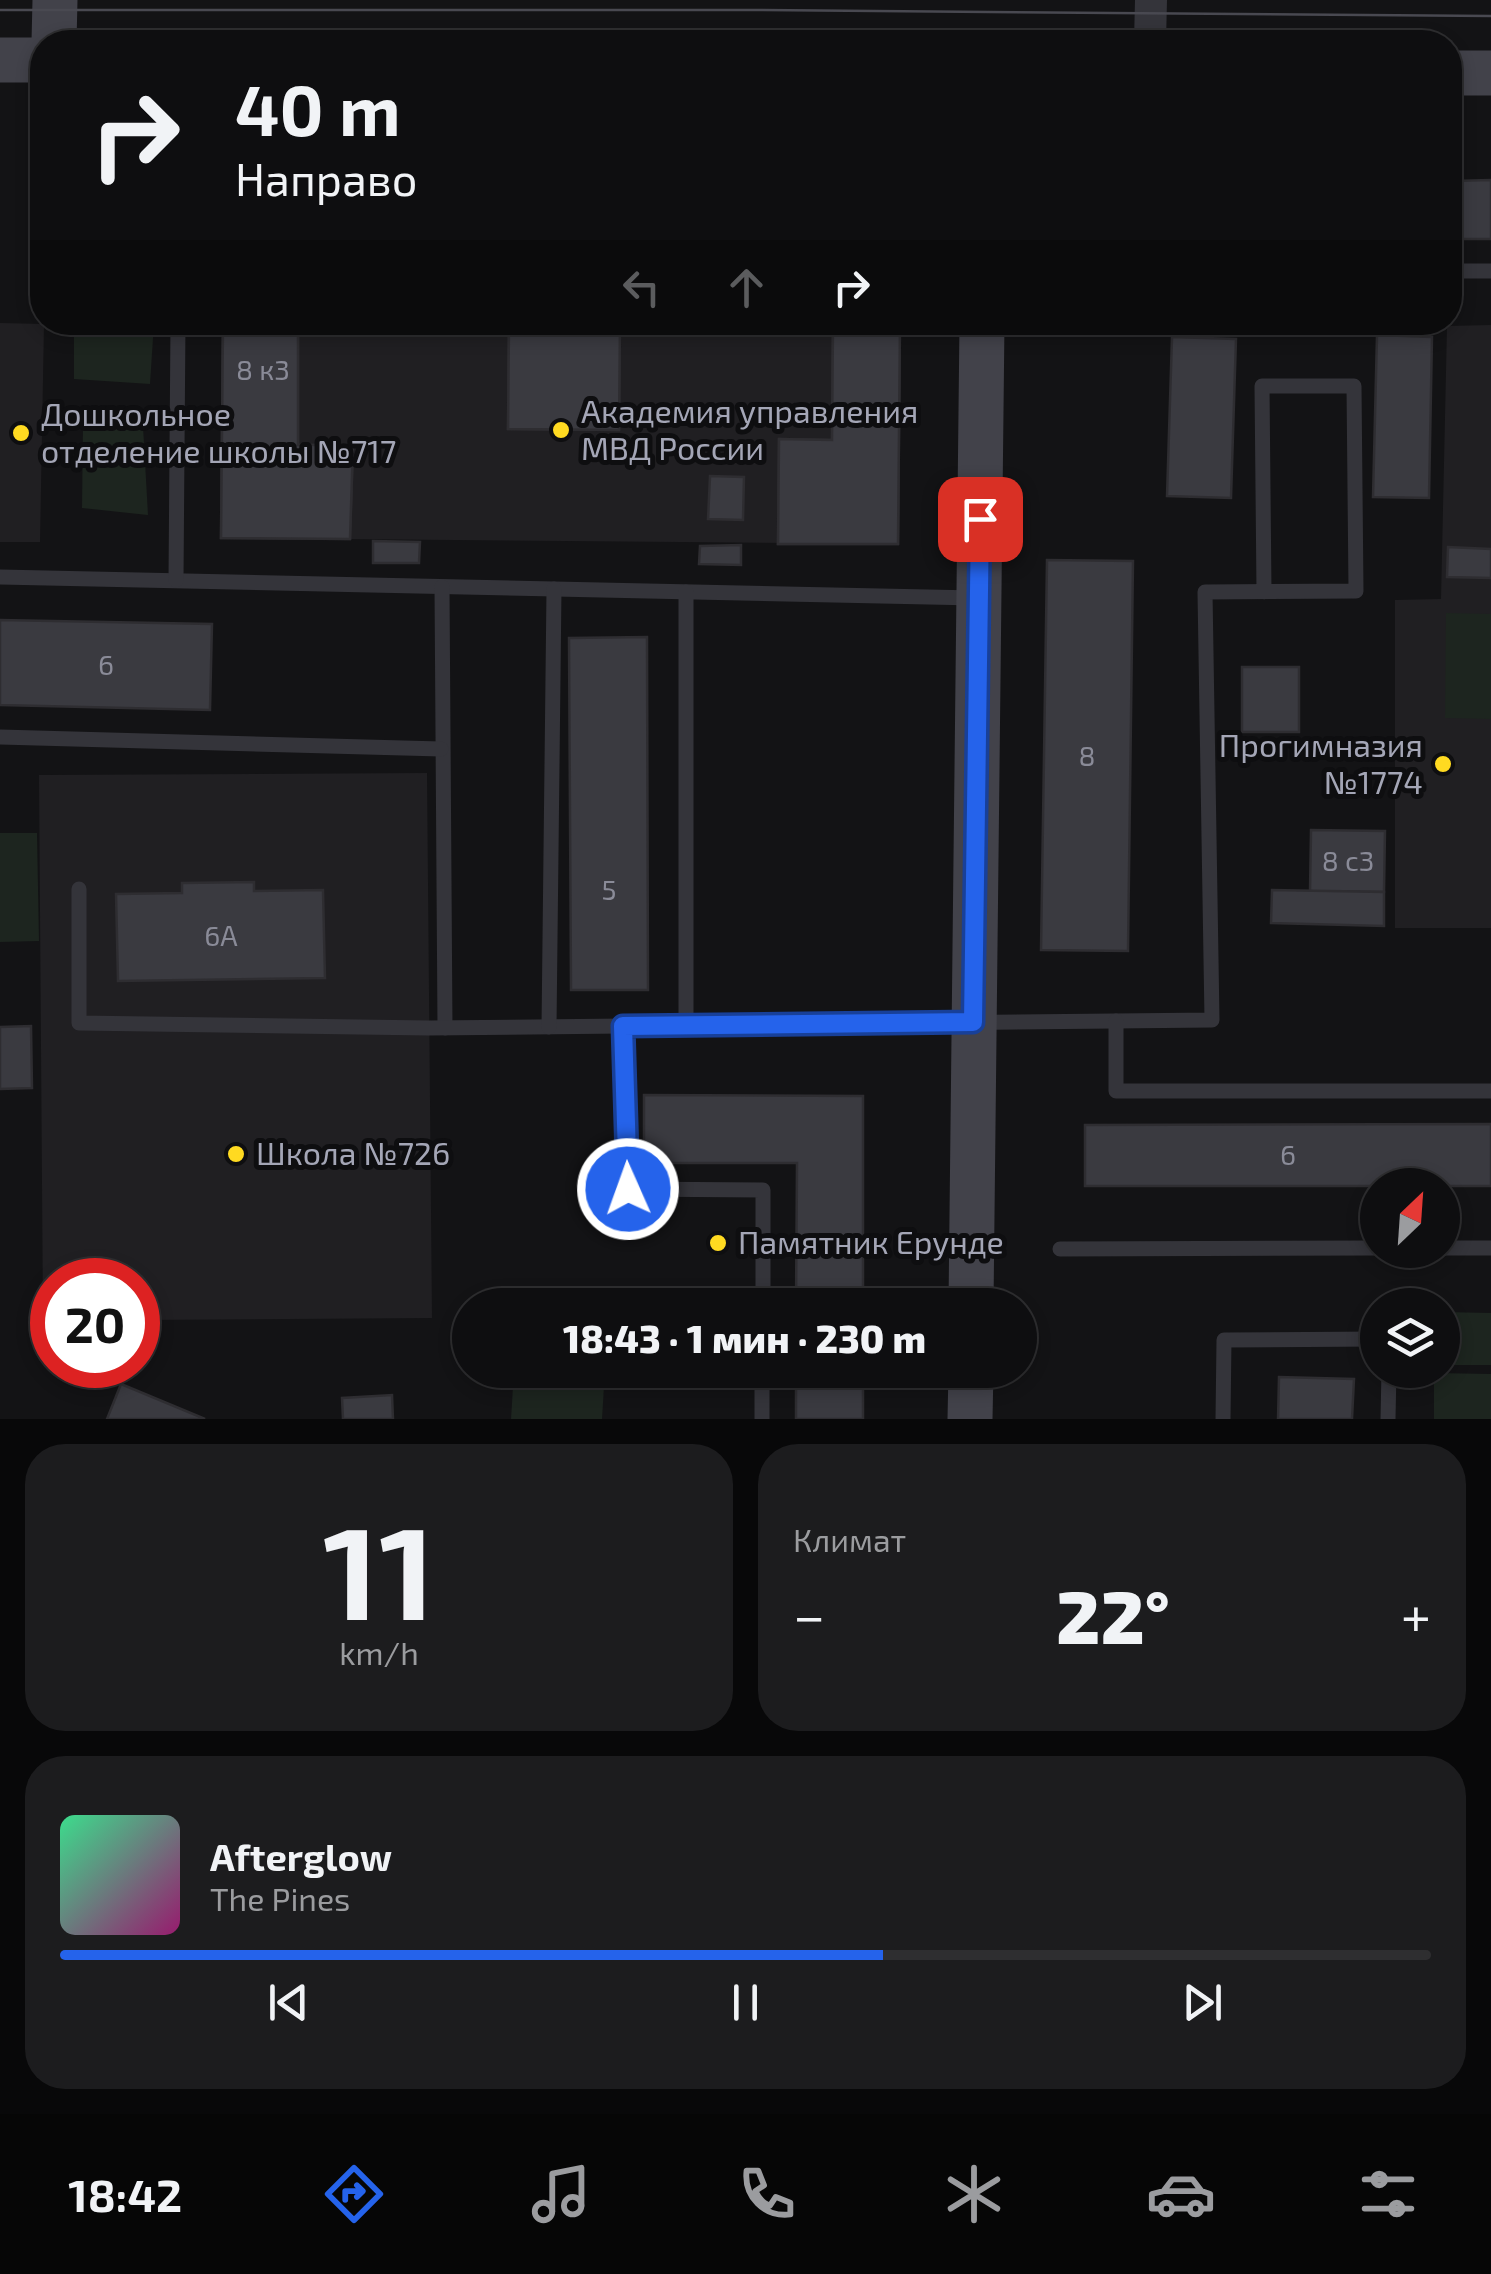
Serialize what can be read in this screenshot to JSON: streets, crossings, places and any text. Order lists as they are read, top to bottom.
{
  "places": [
    "Академия управления МВД России",
    "Дошкольное отделение школы №717",
    "Прогимназия №1774",
    "Школа №726",
    "Памятник Ерунде"
  ],
  "house_numbers": [
    "8 к3",
    "6",
    "8",
    "8 с3",
    "5",
    "6А",
    "6"
  ],
  "north": "top right",
  "page": {
    "turn": ["40 m", "Направо"],
    "limit": "20",
    "trip": "18:43 · 1 мин · 230 m",
    "tile": [
      ["11", "km/h"],
      "Климат"
    ],
    "heat": ["−", "22°", "+"],
    "song": ["Afterglow", "The Pines"],
    "tabs": "18:42"
  }
}
